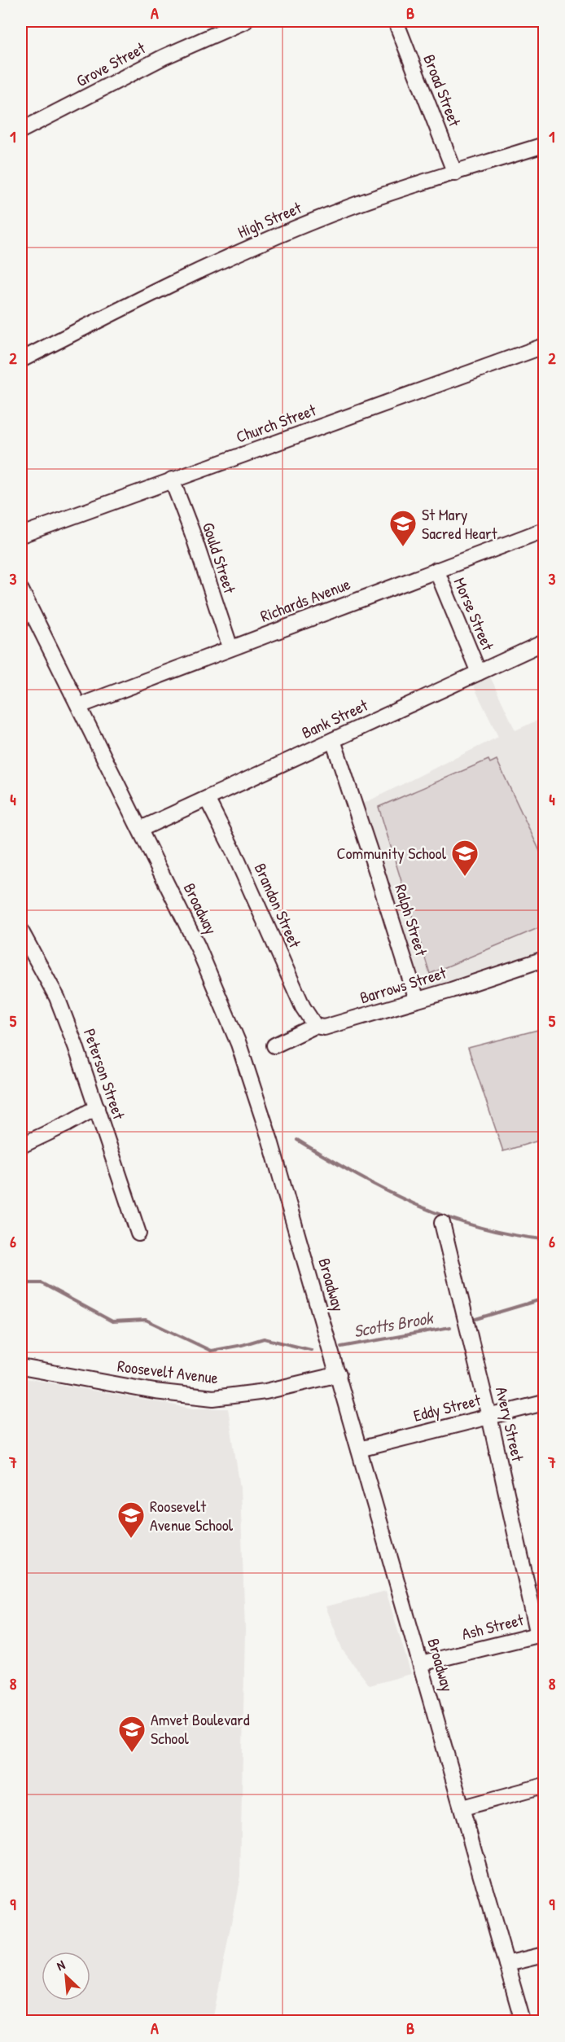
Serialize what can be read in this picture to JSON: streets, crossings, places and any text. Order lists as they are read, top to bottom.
{
  "streets": {
    "street": [
      "Grove Street",
      "Broad Street",
      "High Street",
      "Church Street",
      "Gould Street",
      "Richards Avenue",
      "Morse Street",
      "Bank Street",
      "Brandon Street",
      "Broadway",
      "Ralph Street",
      "Barrows Street",
      "Peterson Street",
      "Roosevelt Avenue",
      "Eddy Street",
      "Avery Street",
      "Ash Street"
    ]
  },
  "crossings": [
    ["Broad Street", "High Street"],
    ["Church Street", "Gould Street"],
    ["Gould Street", "Richards Avenue"],
    ["Richards Avenue", "Morse Street"],
    ["Richards Avenue", "Broadway"],
    ["Morse Street", "Bank Street"],
    ["Bank Street", "Brandon Street"],
    ["Bank Street", "Broadway"],
    ["Bank Street", "Ralph Street"],
    ["Brandon Street", "Barrows Street"],
    ["Broadway", "Roosevelt Avenue"],
    ["Broadway", "Eddy Street"],
    ["Broadway", "Ash Street"],
    ["Ralph Street", "Barrows Street"],
    ["Eddy Street", "Avery Street"],
    ["Avery Street", "Ash Street"]
  ],
  "water": ["Scotts Brook"],
  "places": {
    "school or university": [
      "St Mary Sacred Heart",
      "Community School",
      "Roosevelt Avenue School",
      "Amvet Boulevard School"
    ]
  },
  "north": "top left",
  "grid": {
    "columns": ["A", "B"],
    "rows": [
      "1",
      "2",
      "3",
      "4",
      "5",
      "6",
      "7",
      "8",
      "9"
    ]
  }
}
